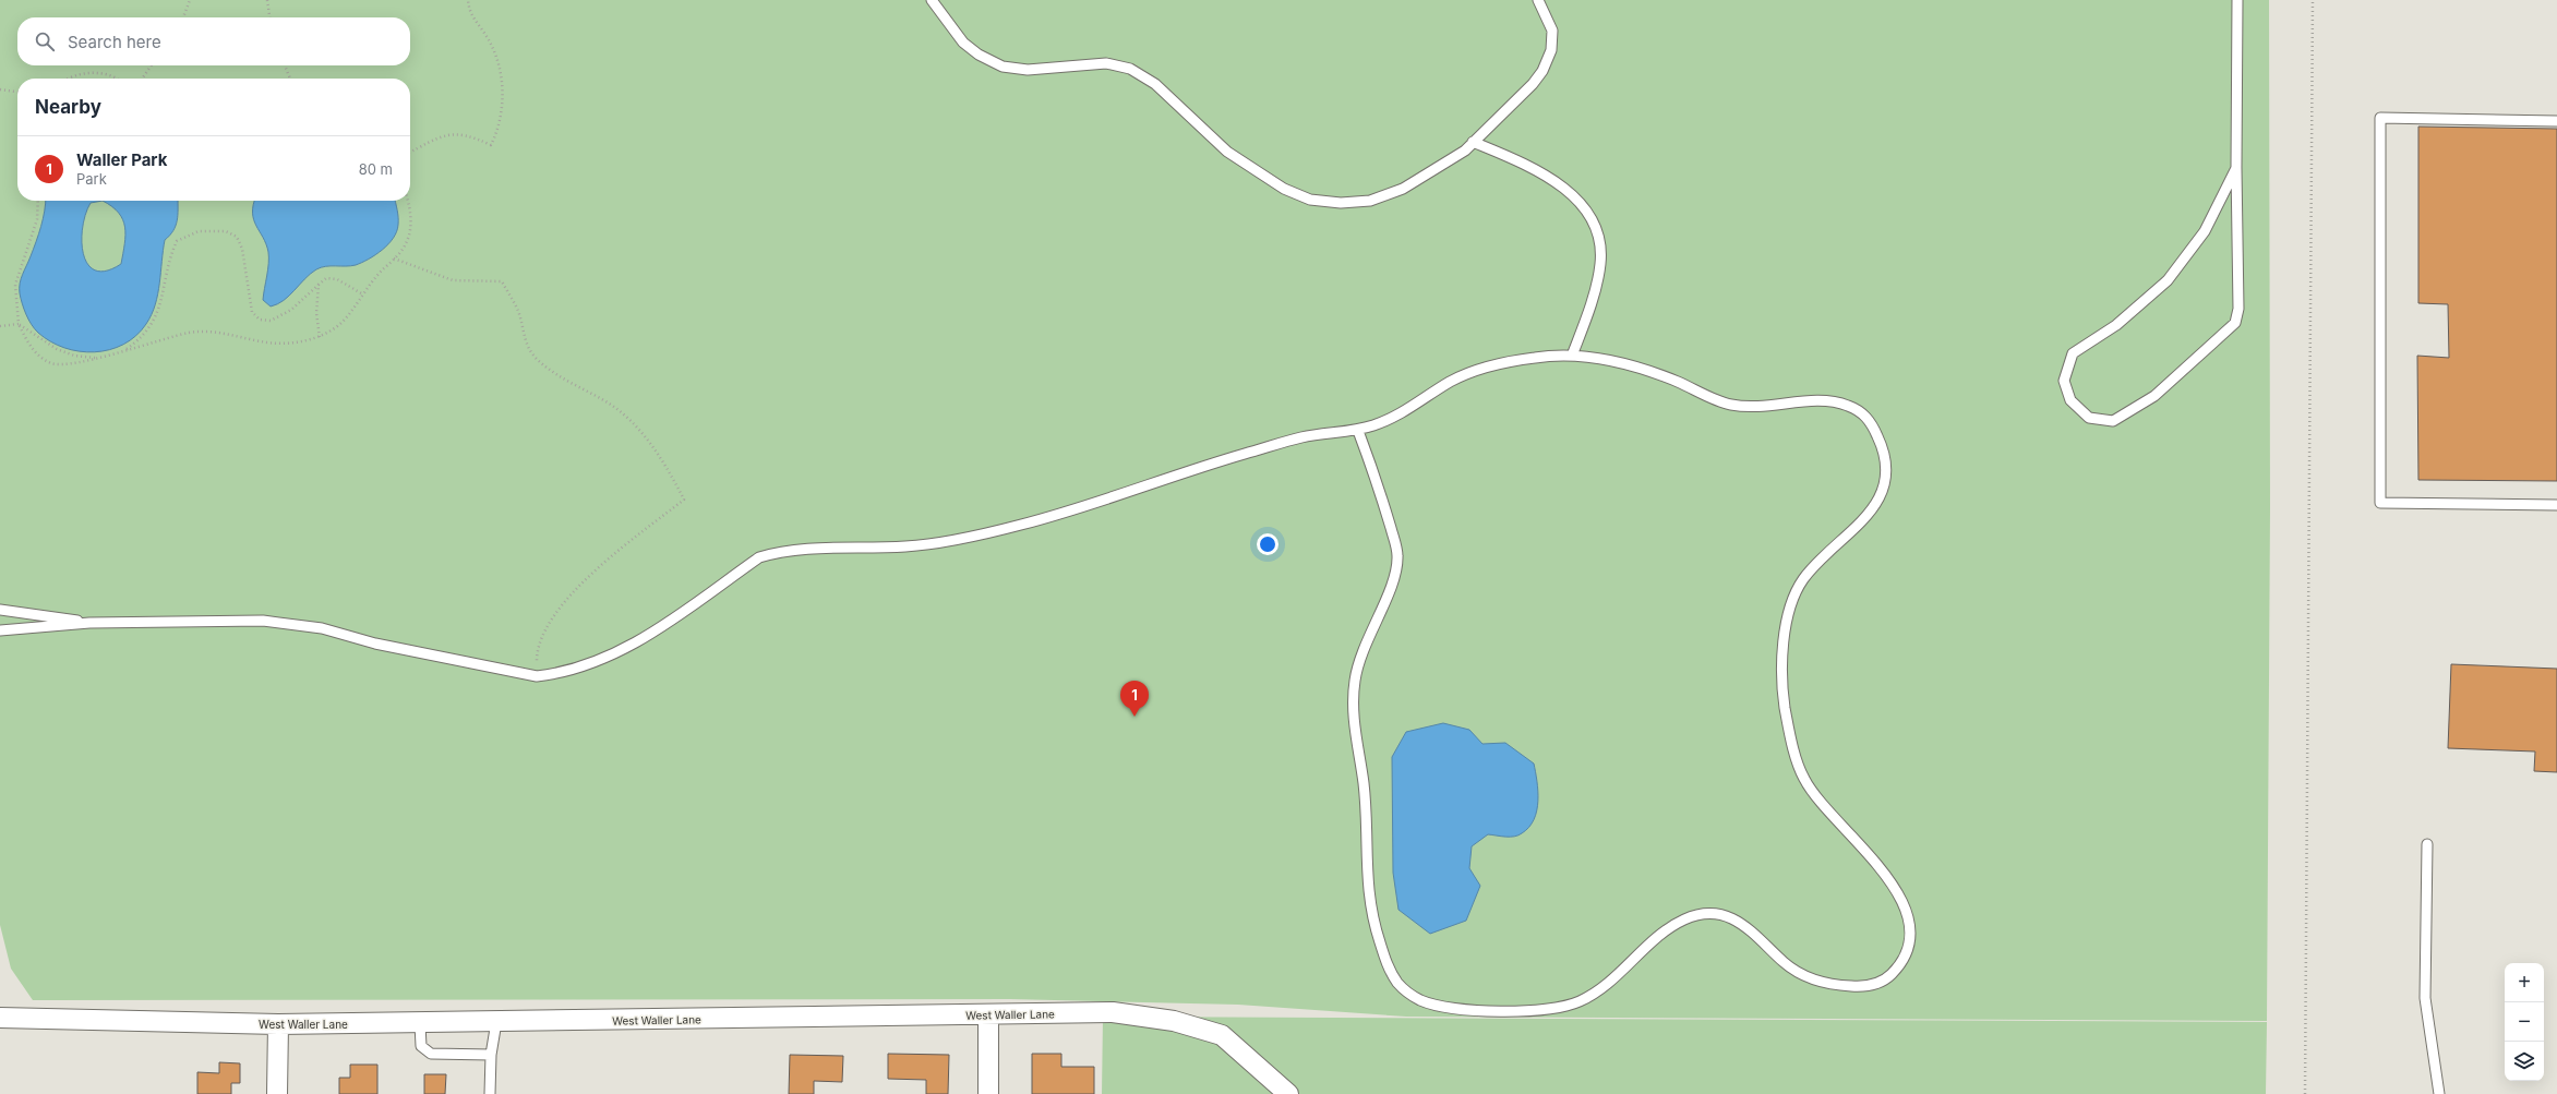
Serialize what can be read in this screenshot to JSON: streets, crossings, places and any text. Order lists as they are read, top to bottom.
{
  "streets": {
    "street": ["West Waller Lane"]
  },
  "page": {
    "search": "Search here",
    "heading": "Nearby",
    "list": [
      {
        "mark": "1",
        "name": "Waller Park",
        "note": "Park",
        "value": "80 m"
      }
    ],
    "pins": "1",
    "map_buttons": ["+", "−"]
  }
}
